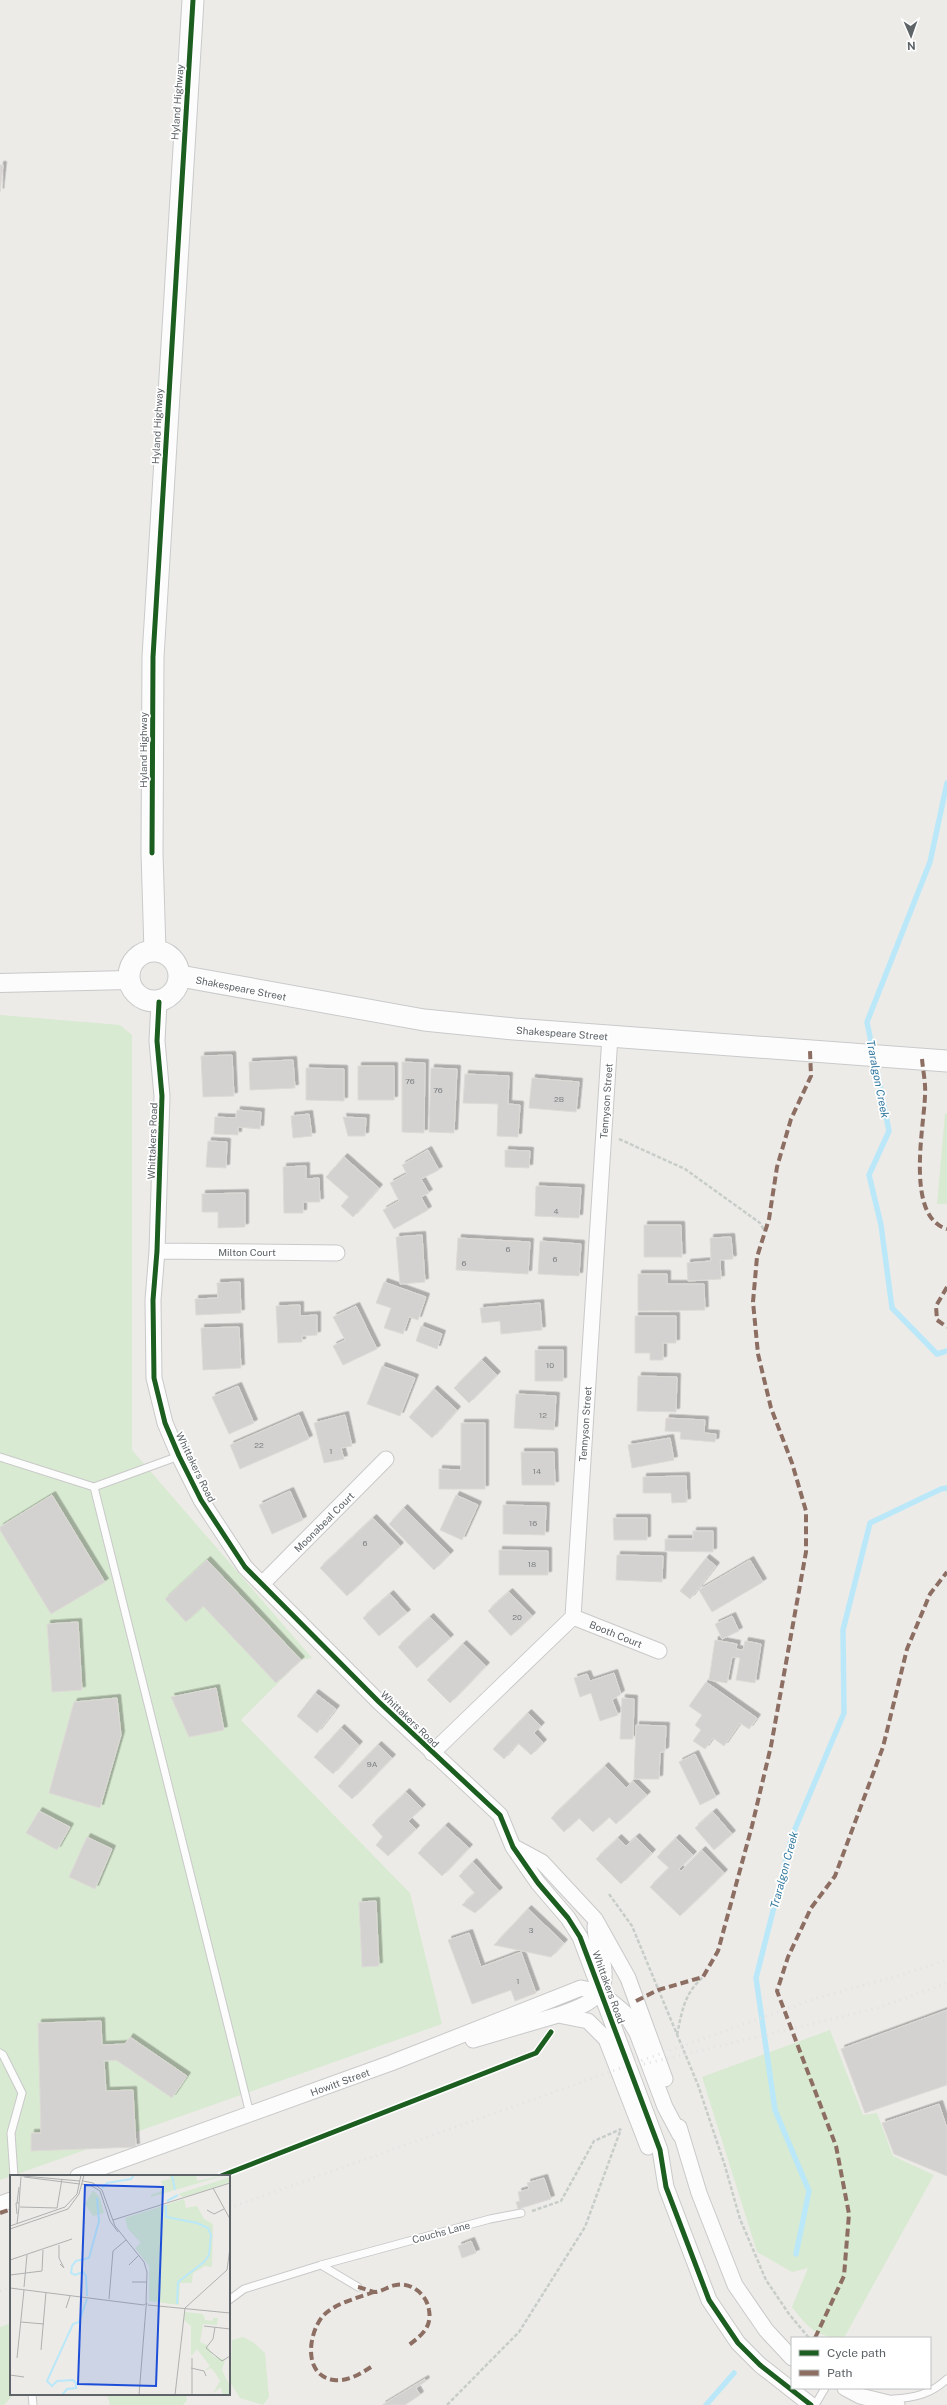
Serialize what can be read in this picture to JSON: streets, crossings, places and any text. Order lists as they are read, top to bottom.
{
  "streets": {
    "main road": ["Hyland Highway", "Shakespeare Street"],
    "street": [
      "Tennyson Street",
      "Whittakers Road",
      "Milton Court",
      "Moonabeal Court",
      "Booth Court",
      "Howitt Street"
    ],
    "lane": ["Couchs Lane"]
  },
  "crossings": [
    ["Hyland Highway", "Shakespeare Street"],
    ["Hyland Highway", "Whittakers Road"],
    ["Shakespeare Street", "Tennyson Street"],
    ["Shakespeare Street", "Whittakers Road"],
    ["Tennyson Street", "Booth Court"],
    ["Whittakers Road", "Milton Court"],
    ["Whittakers Road", "Moonabeal Court"]
  ],
  "water": ["Traralgon Creek"],
  "house_numbers": [
    "76",
    "76",
    "2B",
    "4",
    "6",
    "6",
    "6",
    "10",
    "12",
    "22",
    "1",
    "14",
    "16",
    "6",
    "18",
    "20",
    "9A",
    "3",
    "1"
  ],
  "legend": ["Cycle path", "Path"],
  "north": "bottom"
}
